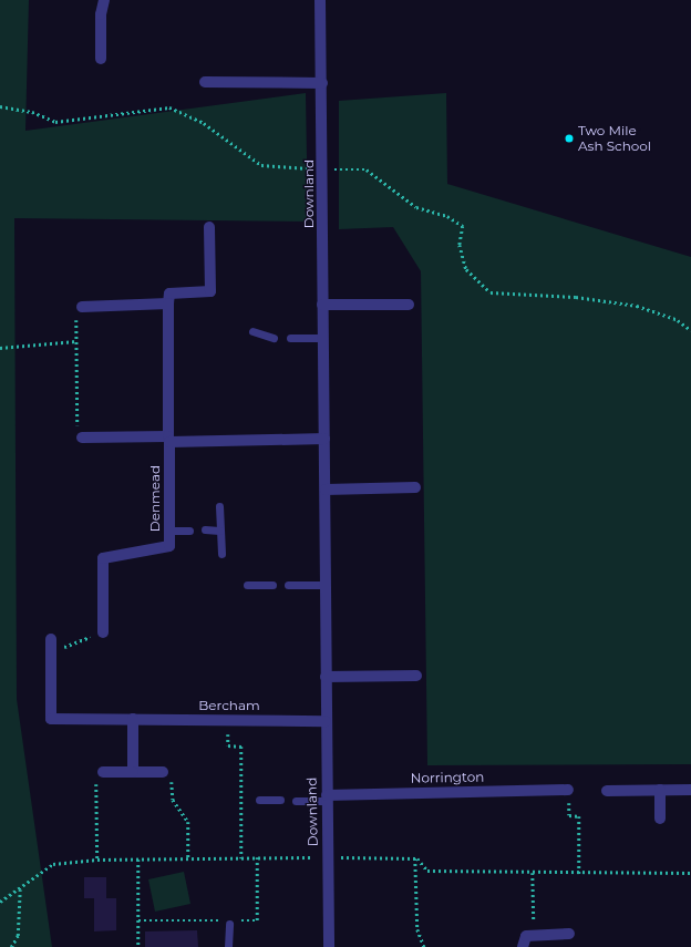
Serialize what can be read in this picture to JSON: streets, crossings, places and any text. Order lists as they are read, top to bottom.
{
  "streets": {
    "street": [
      "Downland",
      "Denmead",
      "Bercham",
      "Norrington"
    ]
  },
  "crossings": [
    ["Downland", "Bercham"],
    ["Downland", "Norrington"]
  ],
  "places": ["Two Mile Ash School"]
}
